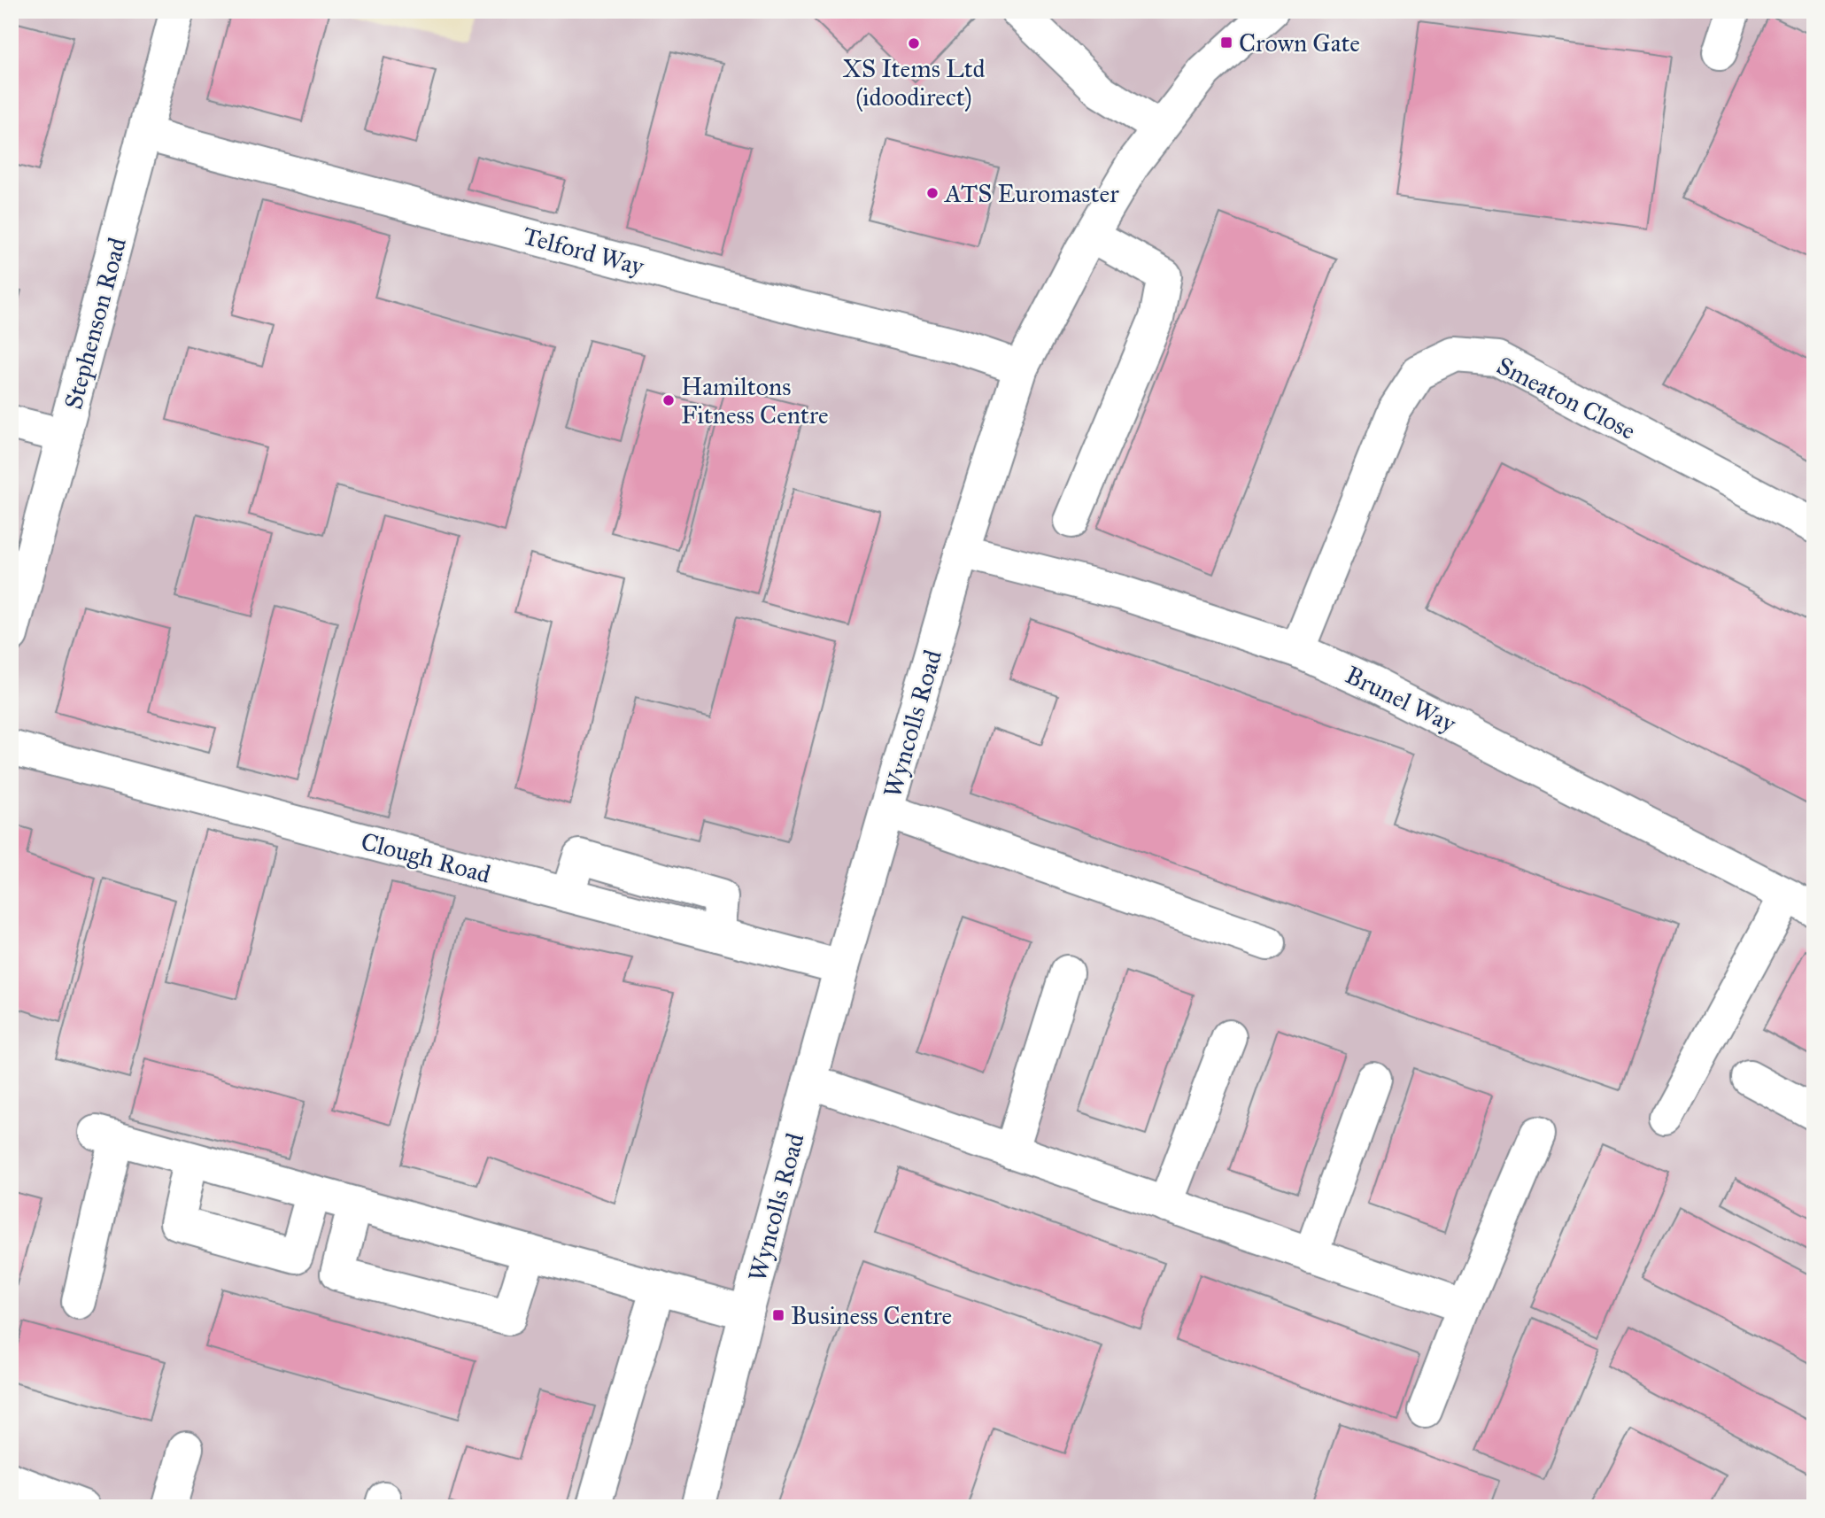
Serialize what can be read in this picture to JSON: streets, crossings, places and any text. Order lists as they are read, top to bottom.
{
  "streets": {
    "street": [
      "Telford Way",
      "Stephenson Road",
      "Smeaton Close",
      "Brunel Way",
      "Wyncolls Road",
      "Clough Road"
    ]
  },
  "crossings": [
    ["Telford Way", "Stephenson Road"],
    ["Telford Way", "Wyncolls Road"],
    ["Smeaton Close", "Brunel Way"],
    ["Brunel Way", "Wyncolls Road"],
    ["Wyncolls Road", "Clough Road"]
  ],
  "places": {
    "transit": ["Crown Gate", "Business Centre"],
    "other": ["XS Items Ltd (idoodirect)", "ATS Euromaster", "Hamiltons Fitness Centre"]
  }
}
